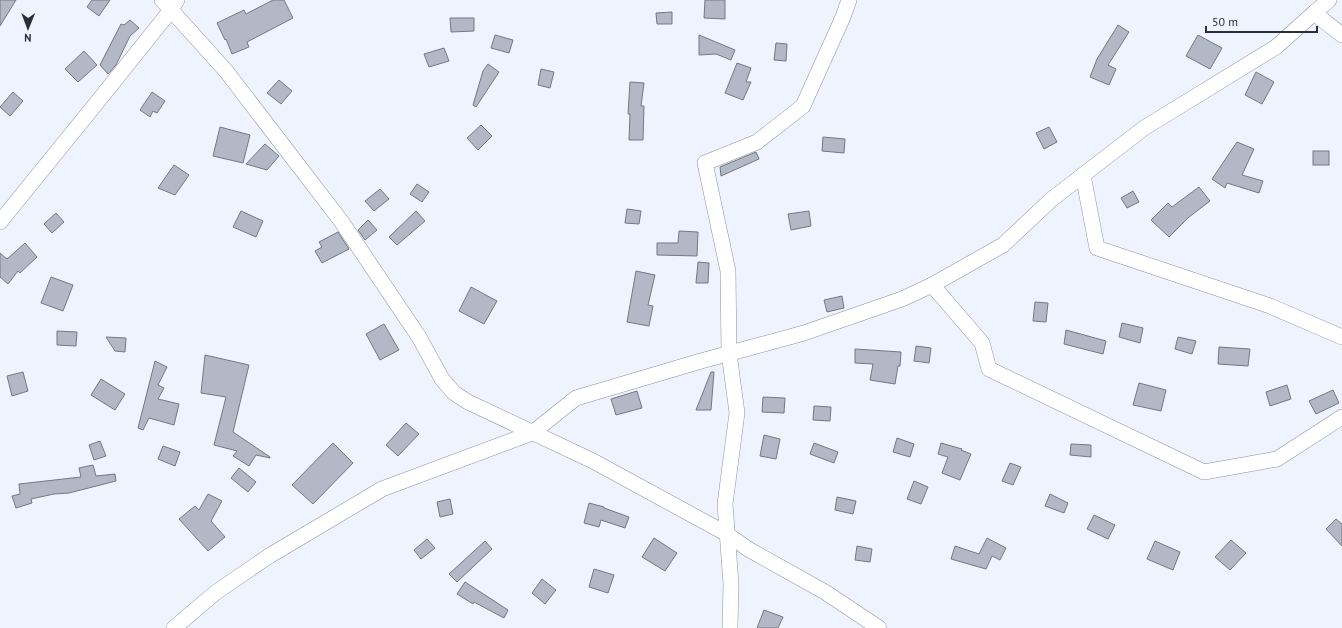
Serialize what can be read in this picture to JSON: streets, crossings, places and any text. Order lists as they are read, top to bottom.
{
  "scale_bar": "50 m",
  "north": "bottom"
}
